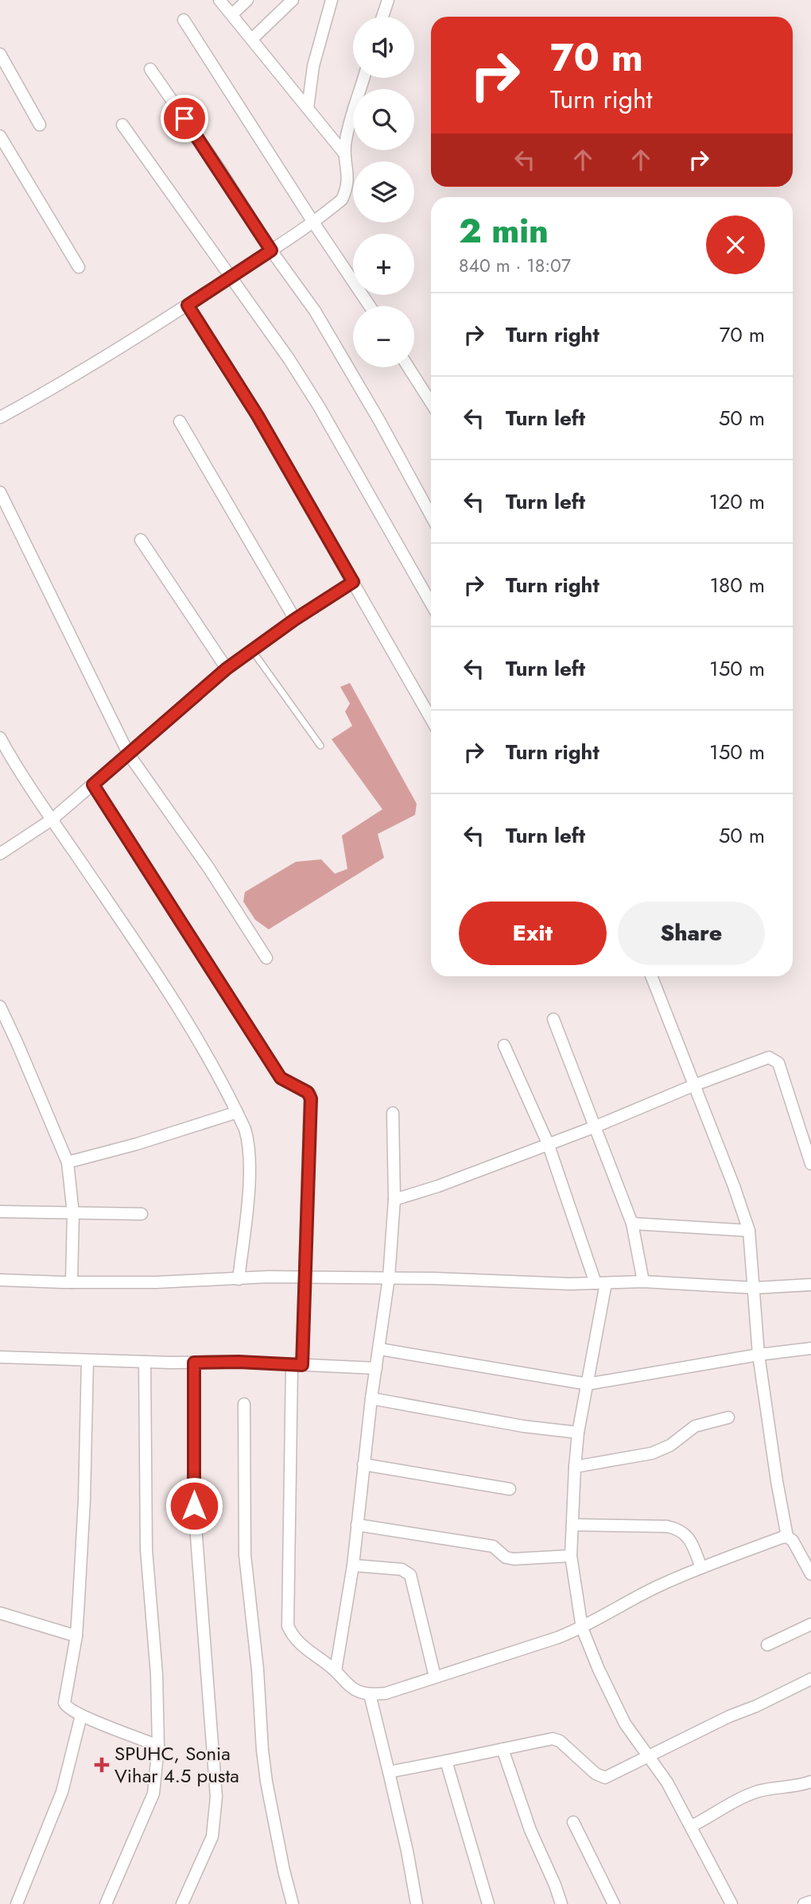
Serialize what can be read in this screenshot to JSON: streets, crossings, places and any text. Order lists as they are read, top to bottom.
{
  "places": {
    "health": ["SPUHC, Sonia Vihar 4.5 pusta"]
  },
  "page": {
    "map_buttons": ["+", "−"],
    "turn": ["70 m", "Turn right"],
    "heading": ["2 min", "840 m · 18:07"],
    "list": [
      {
        "name": "Turn right",
        "value": "70 m"
      },
      {
        "name": "Turn left",
        "value": "50 m"
      },
      {
        "name": "Turn left",
        "value": "120 m"
      },
      {
        "name": "Turn right",
        "value": "180 m"
      },
      {
        "name": "Turn left",
        "value": "150 m"
      },
      {
        "name": "Turn right",
        "value": "150 m"
      },
      {
        "name": "Turn left",
        "value": "50 m"
      }
    ],
    "buttons": ["Exit", "Share"]
  }
}
